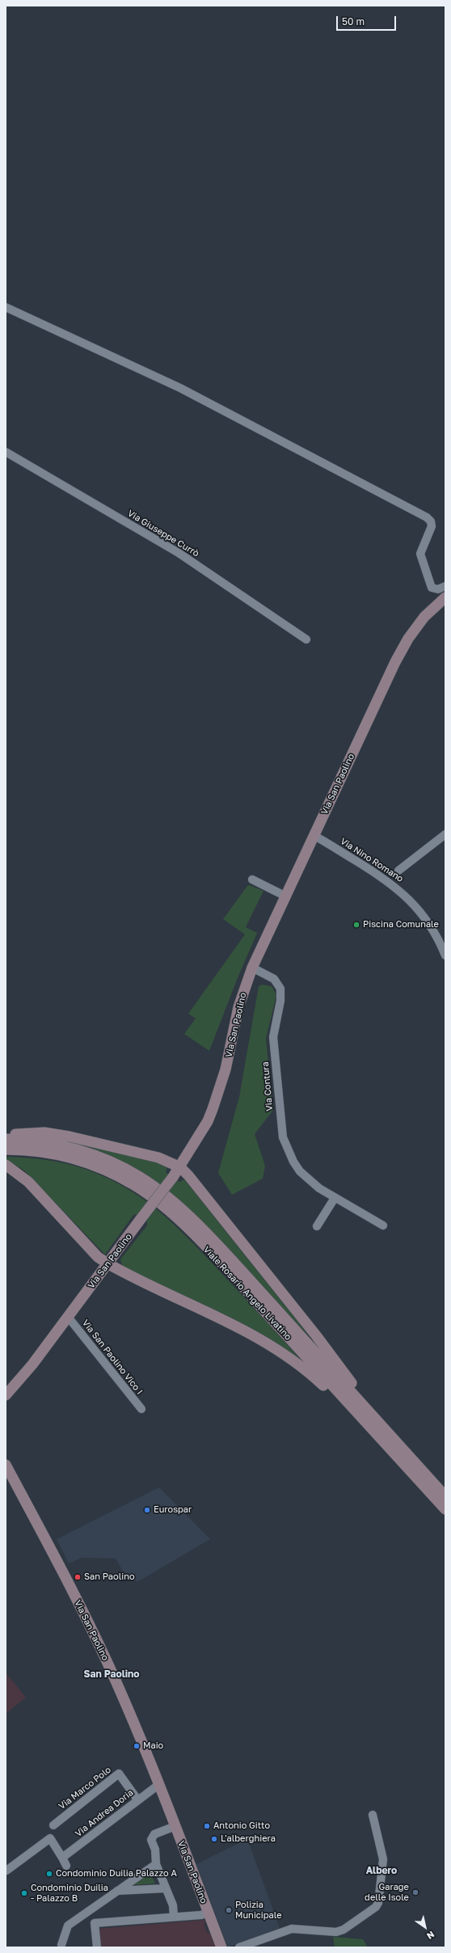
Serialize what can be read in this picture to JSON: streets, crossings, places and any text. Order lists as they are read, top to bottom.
{
  "streets": {
    "street": [
      "Via Giuseppe Currò",
      "Via San Paolino",
      "Via Nino Romano",
      "Via Contura",
      "Viale Rosario Angelo Livatino",
      "Via San Paolino Vico I",
      "Via Marco Polo",
      "Via Andrea Doria"
    ]
  },
  "crossings": [
    ["Via San Paolino", "Via Nino Romano"],
    ["Via San Paolino", "Via Contura"],
    ["Via San Paolino", "Via San Paolino Vico I"],
    ["Via San Paolino", "Via Andrea Doria"],
    ["Via Marco Polo", "Via Andrea Doria"]
  ],
  "districts": ["San Paolino", "Albero"],
  "places": [
    "Piscina Comunale",
    "Eurospar",
    "San Paolino",
    "Maio",
    "Antonio Gitto",
    "L'alberghiera",
    "Condominio Duilia Palazzo A",
    "Garage delle Isole",
    "Condominio Duilia - Palazzo B",
    "Polizia Municipale"
  ],
  "scale_bar": "50 m",
  "north": "bottom right"
}
